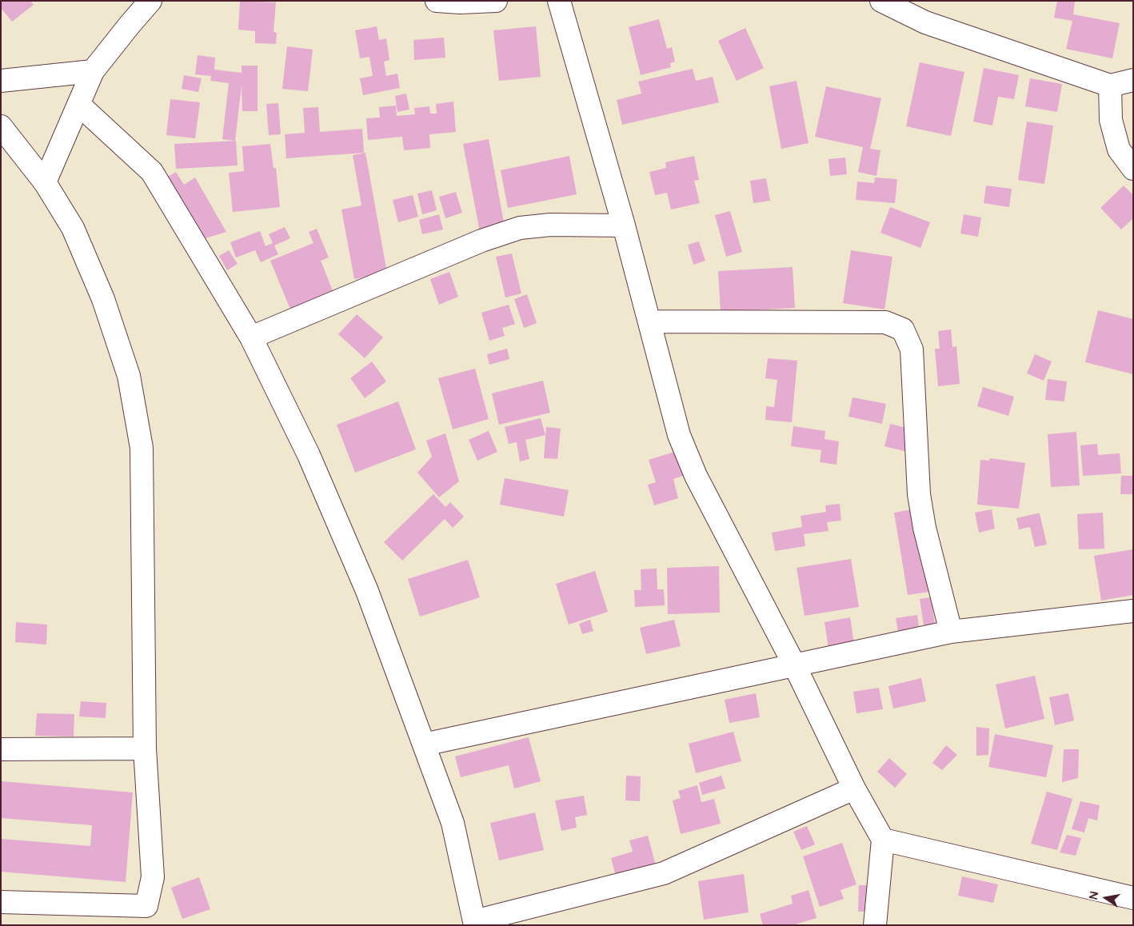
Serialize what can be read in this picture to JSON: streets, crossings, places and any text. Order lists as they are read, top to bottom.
{
  "north": "left"
}
